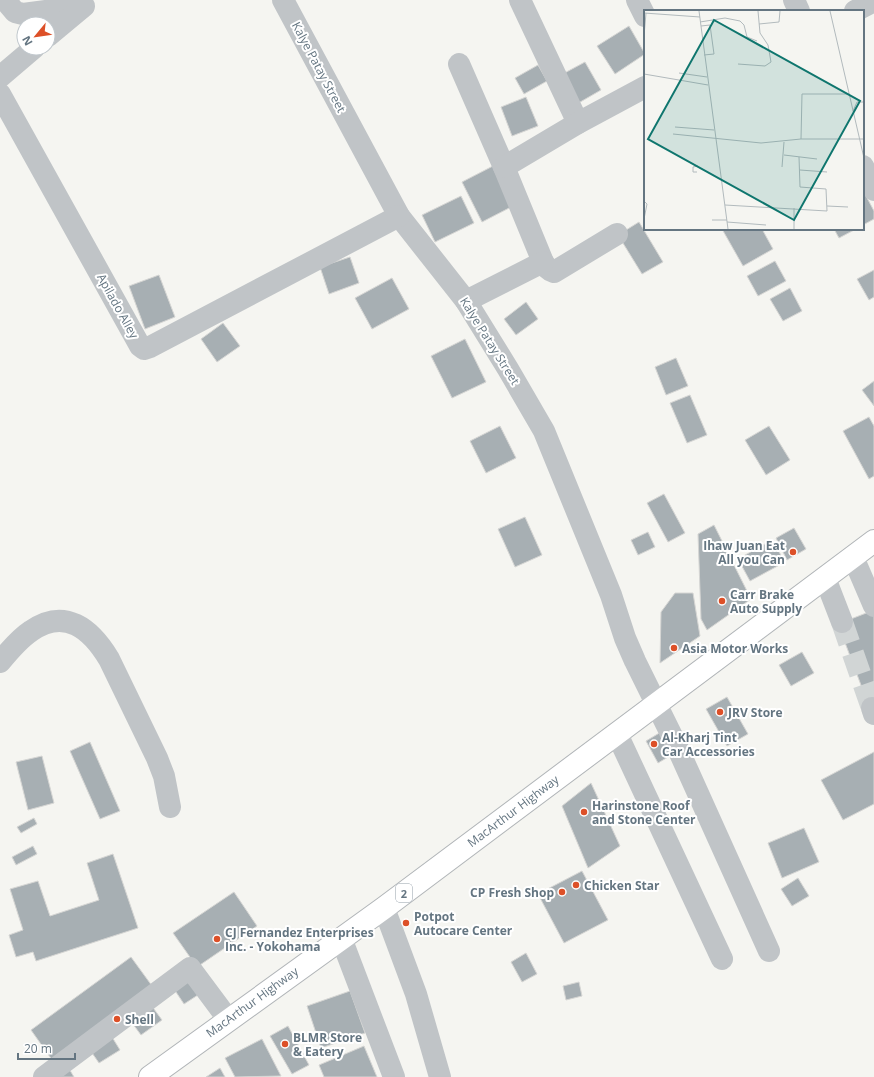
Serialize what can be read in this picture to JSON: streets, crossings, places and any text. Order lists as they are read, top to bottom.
{
  "streets": {
    "highway": ["MacArthur Highway", "2"],
    "street": ["Kalye Patay Street", "Apilado Alley"]
  },
  "crossings": [
    ["Kalye Patay Street", "Apilado Alley"],
    ["Kalye Patay Street", "MacArthur Highway"]
  ],
  "places": [
    "Ihaw Juan Eat All you Can",
    "Carr Brake Auto Supply",
    "Asia Motor Works",
    "JRV Store",
    "Al-Kharj Tint Car Accessories",
    "Harinstone Roof and Stone Center",
    "Chicken Star",
    "CP Fresh Shop",
    "Potpot Autocare Center",
    "CJ Fernandez Enterprises Inc. - Yokohama",
    "Shell",
    "BLMR Store & Eatery"
  ],
  "scale_bar": "20 m",
  "north": "bottom left"
}
